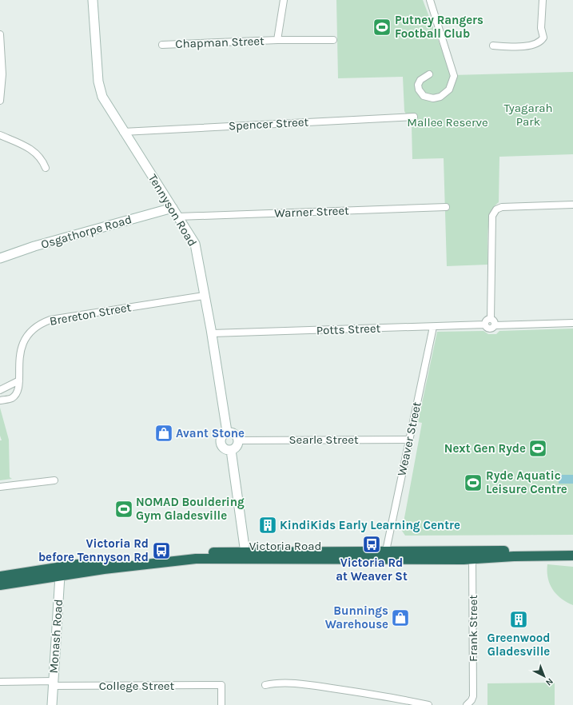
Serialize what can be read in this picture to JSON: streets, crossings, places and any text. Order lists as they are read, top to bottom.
{
  "streets": {
    "highway": ["Victoria Road"],
    "street": [
      "Chapman Street",
      "Spencer Street",
      "Tennyson Road",
      "Warner Street",
      "Osgathorpe Road",
      "Brereton Street",
      "Potts Street",
      "Weaver Street",
      "Searle Street",
      "Frank Street",
      "Monash Road",
      "College Street"
    ]
  },
  "crossings": [
    ["Spencer Street", "Tennyson Road"],
    ["Tennyson Road", "Warner Street"],
    ["Tennyson Road", "Osgathorpe Road"],
    ["Tennyson Road", "Brereton Street"],
    ["Tennyson Road", "Potts Street"],
    ["Tennyson Road", "Searle Street"],
    ["Potts Street", "Weaver Street"],
    ["Weaver Street", "Searle Street"],
    ["Weaver Street", "Victoria Road"],
    ["Victoria Road", "Frank Street"],
    ["Victoria Road", "Monash Road"],
    ["Monash Road", "College Street"]
  ],
  "parks": ["Tyagarah Park", "Mallee Reserve"],
  "places": {
    "sports": [
      "Putney Rangers Football Club",
      "Next Gen Ryde",
      "Ryde Aquatic Leisure Centre",
      "NOMAD Bouldering Gym Gladesville"
    ],
    "shop": ["Avant Stone", "Bunnings Warehouse"],
    "building": ["KindiKids Early Learning Centre", "Greenwood Gladesville"],
    "bus stop": ["Victoria Rd at Weaver St", "Victoria Rd before Tennyson Rd"]
  },
  "north": "bottom right"
}
